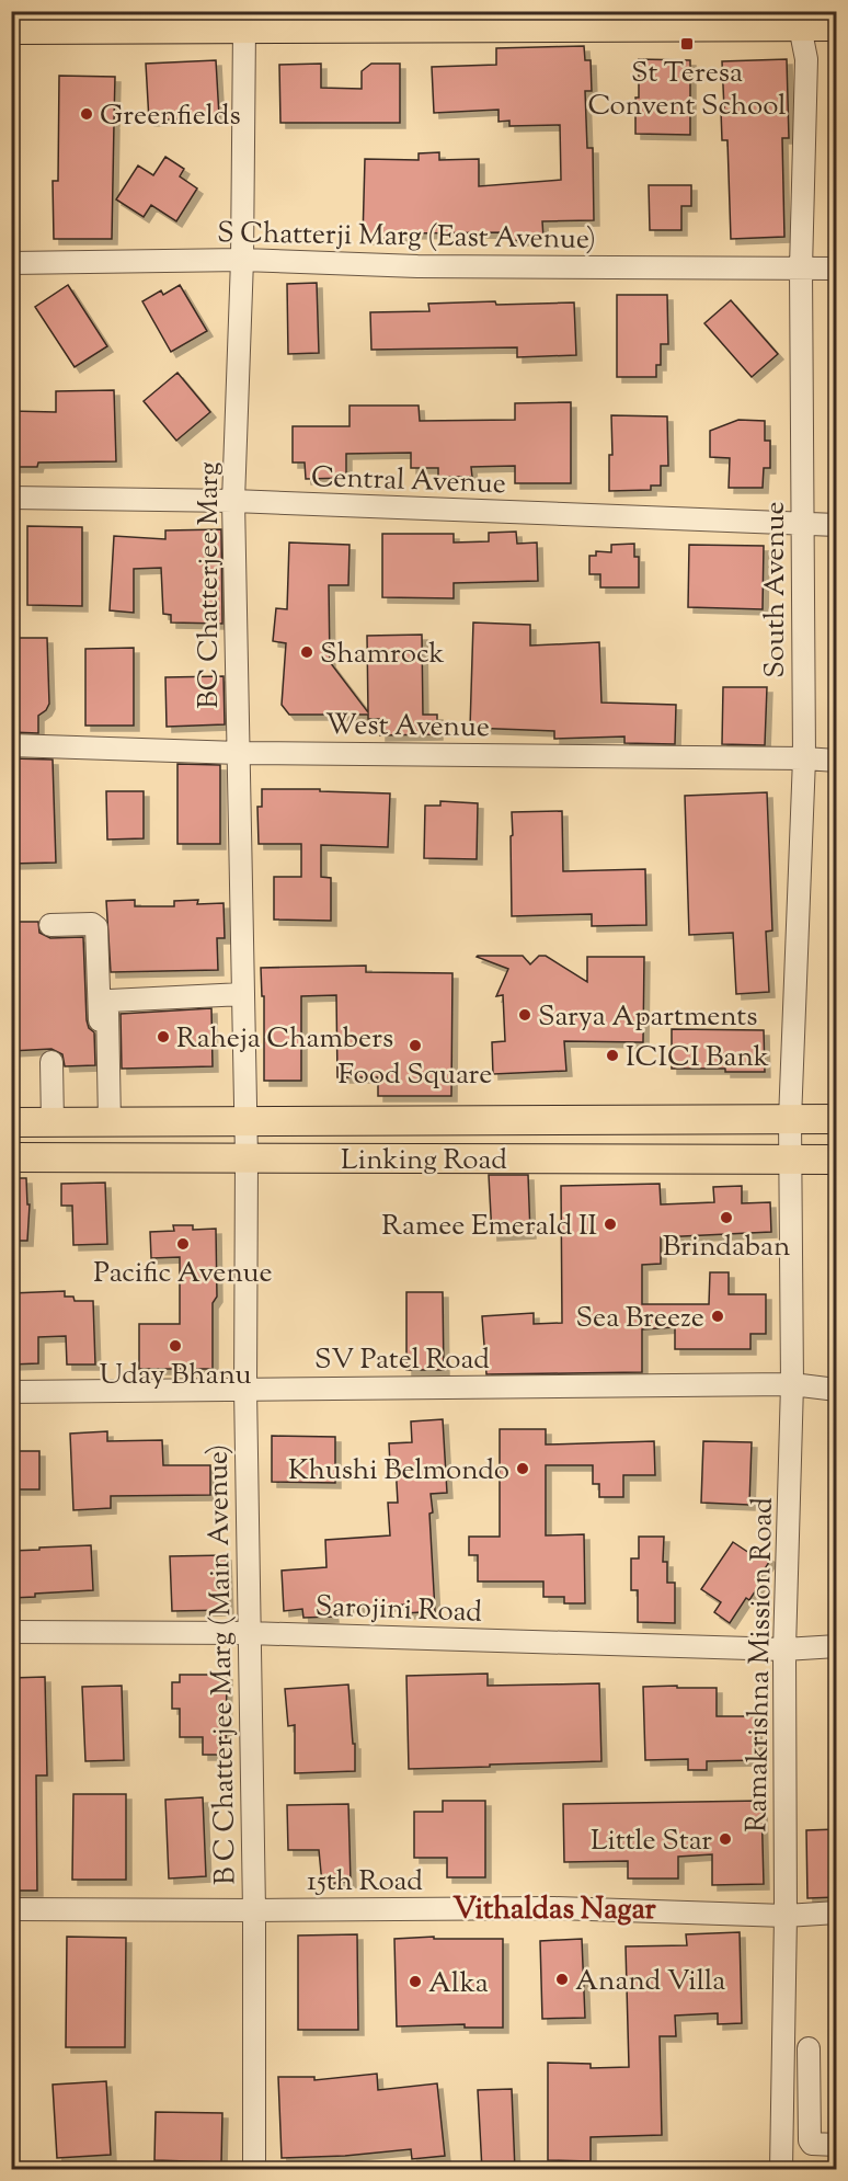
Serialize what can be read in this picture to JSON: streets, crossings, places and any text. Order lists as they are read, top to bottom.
{
  "streets": {
    "main road": ["Linking Road"],
    "street": [
      "S Chatterji Marg (East Avenue)",
      "Central Avenue",
      "BC Chatterjee Marg",
      "South Avenue",
      "West Avenue",
      "SV Patel Road",
      "Sarojini Road",
      "B C Chatterjee Marg (Main Avenue)",
      "Ramakrishna Mission Road",
      "15th Road"
    ]
  },
  "crossings": [
    ["S Chatterji Marg (East Avenue)", "BC Chatterjee Marg"],
    ["S Chatterji Marg (East Avenue)", "South Avenue"],
    ["Central Avenue", "BC Chatterjee Marg"],
    ["Central Avenue", "South Avenue"],
    ["BC Chatterjee Marg", "West Avenue"],
    ["BC Chatterjee Marg", "Linking Road"],
    ["BC Chatterjee Marg", "B C Chatterjee Marg (Main Avenue)"],
    ["South Avenue", "West Avenue"],
    ["South Avenue", "Linking Road"],
    ["South Avenue", "Ramakrishna Mission Road"],
    ["Linking Road", "B C Chatterjee Marg (Main Avenue)"],
    ["Linking Road", "Ramakrishna Mission Road"],
    ["SV Patel Road", "B C Chatterjee Marg (Main Avenue)"],
    ["SV Patel Road", "Ramakrishna Mission Road"],
    ["Sarojini Road", "B C Chatterjee Marg (Main Avenue)"],
    ["Sarojini Road", "Ramakrishna Mission Road"],
    ["B C Chatterjee Marg (Main Avenue)", "15th Road"],
    ["Ramakrishna Mission Road", "15th Road"]
  ],
  "districts": ["Vithaldas Nagar"],
  "places": {
    "transit": ["St Teresa Convent School"],
    "other": [
      "Greenfields",
      "Shamrock",
      "Sarya Apartments",
      "Raheja Chambers",
      "Food Square",
      "ICICI Bank",
      "Brindaban",
      "Ramee Emerald II",
      "Pacific Avenue",
      "Sea Breeze",
      "Uday Bhanu",
      "Khushi Belmondo",
      "Little Star",
      "Anand Villa",
      "Alka"
    ]
  }
}
